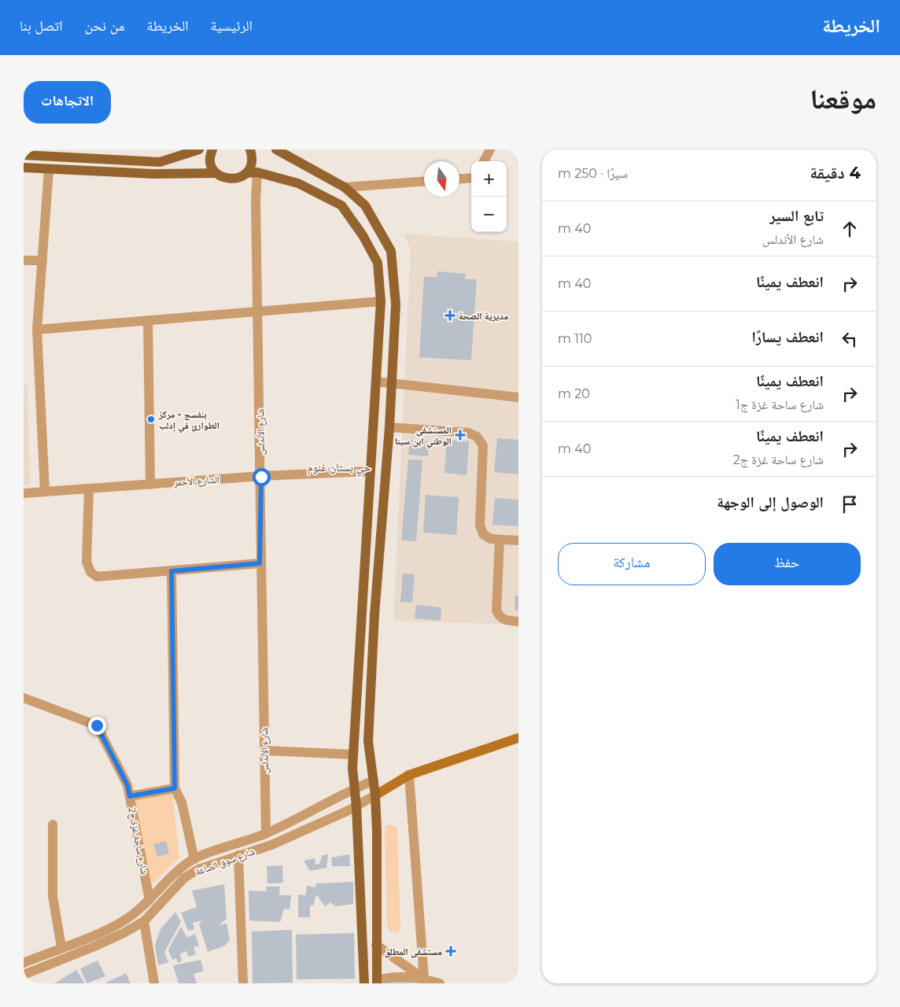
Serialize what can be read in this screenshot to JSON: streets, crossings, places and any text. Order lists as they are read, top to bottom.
{
  "streets": {
    "street": [
      "شارع الأندلس",
      "الشارع الأحمر",
      "شارع ساحة غزة ج2",
      "شارع سوق الصاغة"
    ]
  },
  "crossings": [
    ["شارع الأندلس", "الشارع الأحمر"]
  ],
  "districts": ["حي بستان غنوم"],
  "places": {
    "health": ["مديرية الصحة", "المستشفى الوطني ابن سينا", "مستشفى المطلق"],
    "other": ["بنفسج - مركز الطوارئ في إدلب"]
  },
  "north": "bottom",
  "page": {
    "header": "الخريطة",
    "nav": [
      "الرئيسية",
      "الخريطة",
      "من نحن",
      "اتصل بنا"
    ],
    "title": "موقعنا",
    "buttons": [
      "الاتجاهات",
      ["حفظ", "مشاركة"]
    ],
    "heading": ["4 دقيقة", "سيرًا · 250 m"],
    "map_buttons": ["+", "−"],
    "list": [
      ["تابع السير", "شارع الأندلس", "40 m"],
      ["انعطف يمينًا", "40 m"],
      ["انعطف يسارًا", "110 m"],
      ["انعطف يمينًا", "شارع ساحة غزة ج1", "20 m"],
      ["انعطف يمينًا", "شارع ساحة غزة ج2", "40 m"],
      "الوصول إلى الوجهة"
    ]
  }
}
